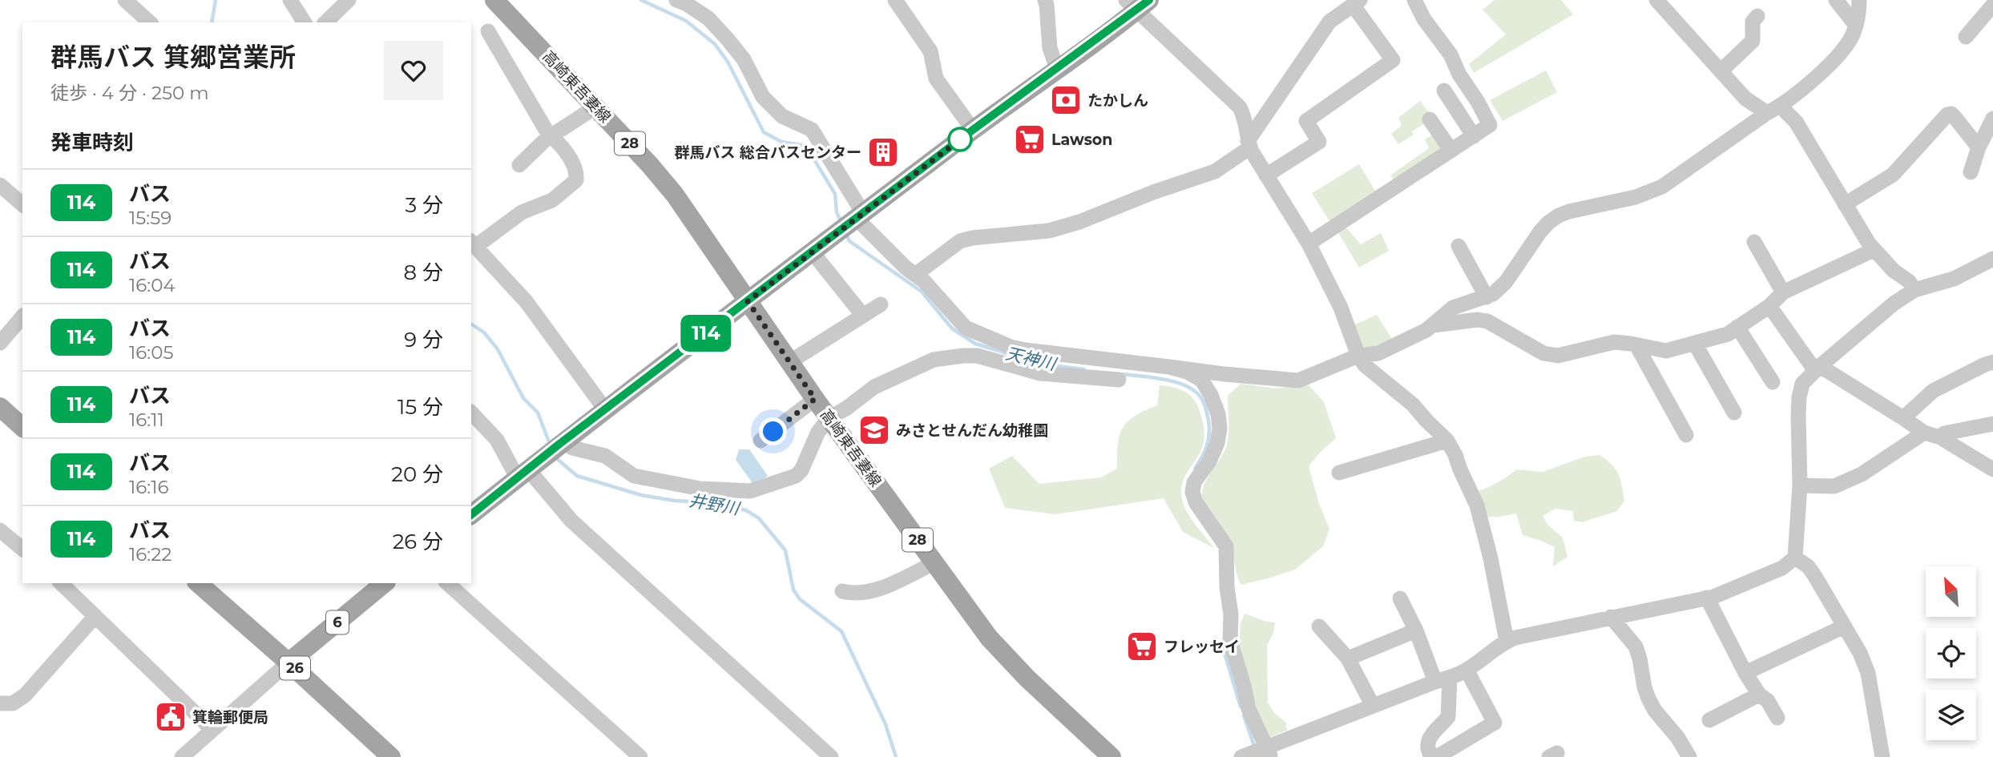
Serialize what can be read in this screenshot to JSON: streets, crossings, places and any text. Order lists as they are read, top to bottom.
{
  "streets": {
    "main road": [
      "高崎東吾妻線",
      "28",
      "6",
      "26"
    ]
  },
  "crossings": [
    ["6", "26"]
  ],
  "water": ["天神川", "井野川"],
  "places": {
    "bank": ["たかしん"],
    "supermarket": ["Lawson", "フレッセイ"],
    "building": ["群馬バス 総合バスセンター"],
    "school or university": ["みさとせんだん幼稚園"],
    "public building": ["箕輪郵便局"]
  },
  "lines": ["bus line 114"],
  "north": "top left",
  "page": {
    "on_map": "114",
    "heading": [
      ["群馬バス 箕郷営業所", "徒歩 · 4 分 · 250 m"],
      "発車時刻"
    ],
    "list": [
      {
        "mark": "114",
        "name": "バス",
        "note": "15:59",
        "value": "3 分"
      },
      {
        "mark": "114",
        "name": "バス",
        "note": "16:04",
        "value": "8 分"
      },
      {
        "mark": "114",
        "name": "バス",
        "note": "16:05",
        "value": "9 分"
      },
      {
        "mark": "114",
        "name": "バス",
        "note": "16:11",
        "value": "15 分"
      },
      {
        "mark": "114",
        "name": "バス",
        "note": "16:16",
        "value": "20 分"
      },
      {
        "mark": "114",
        "name": "バス",
        "note": "16:22",
        "value": "26 分"
      }
    ]
  }
}
